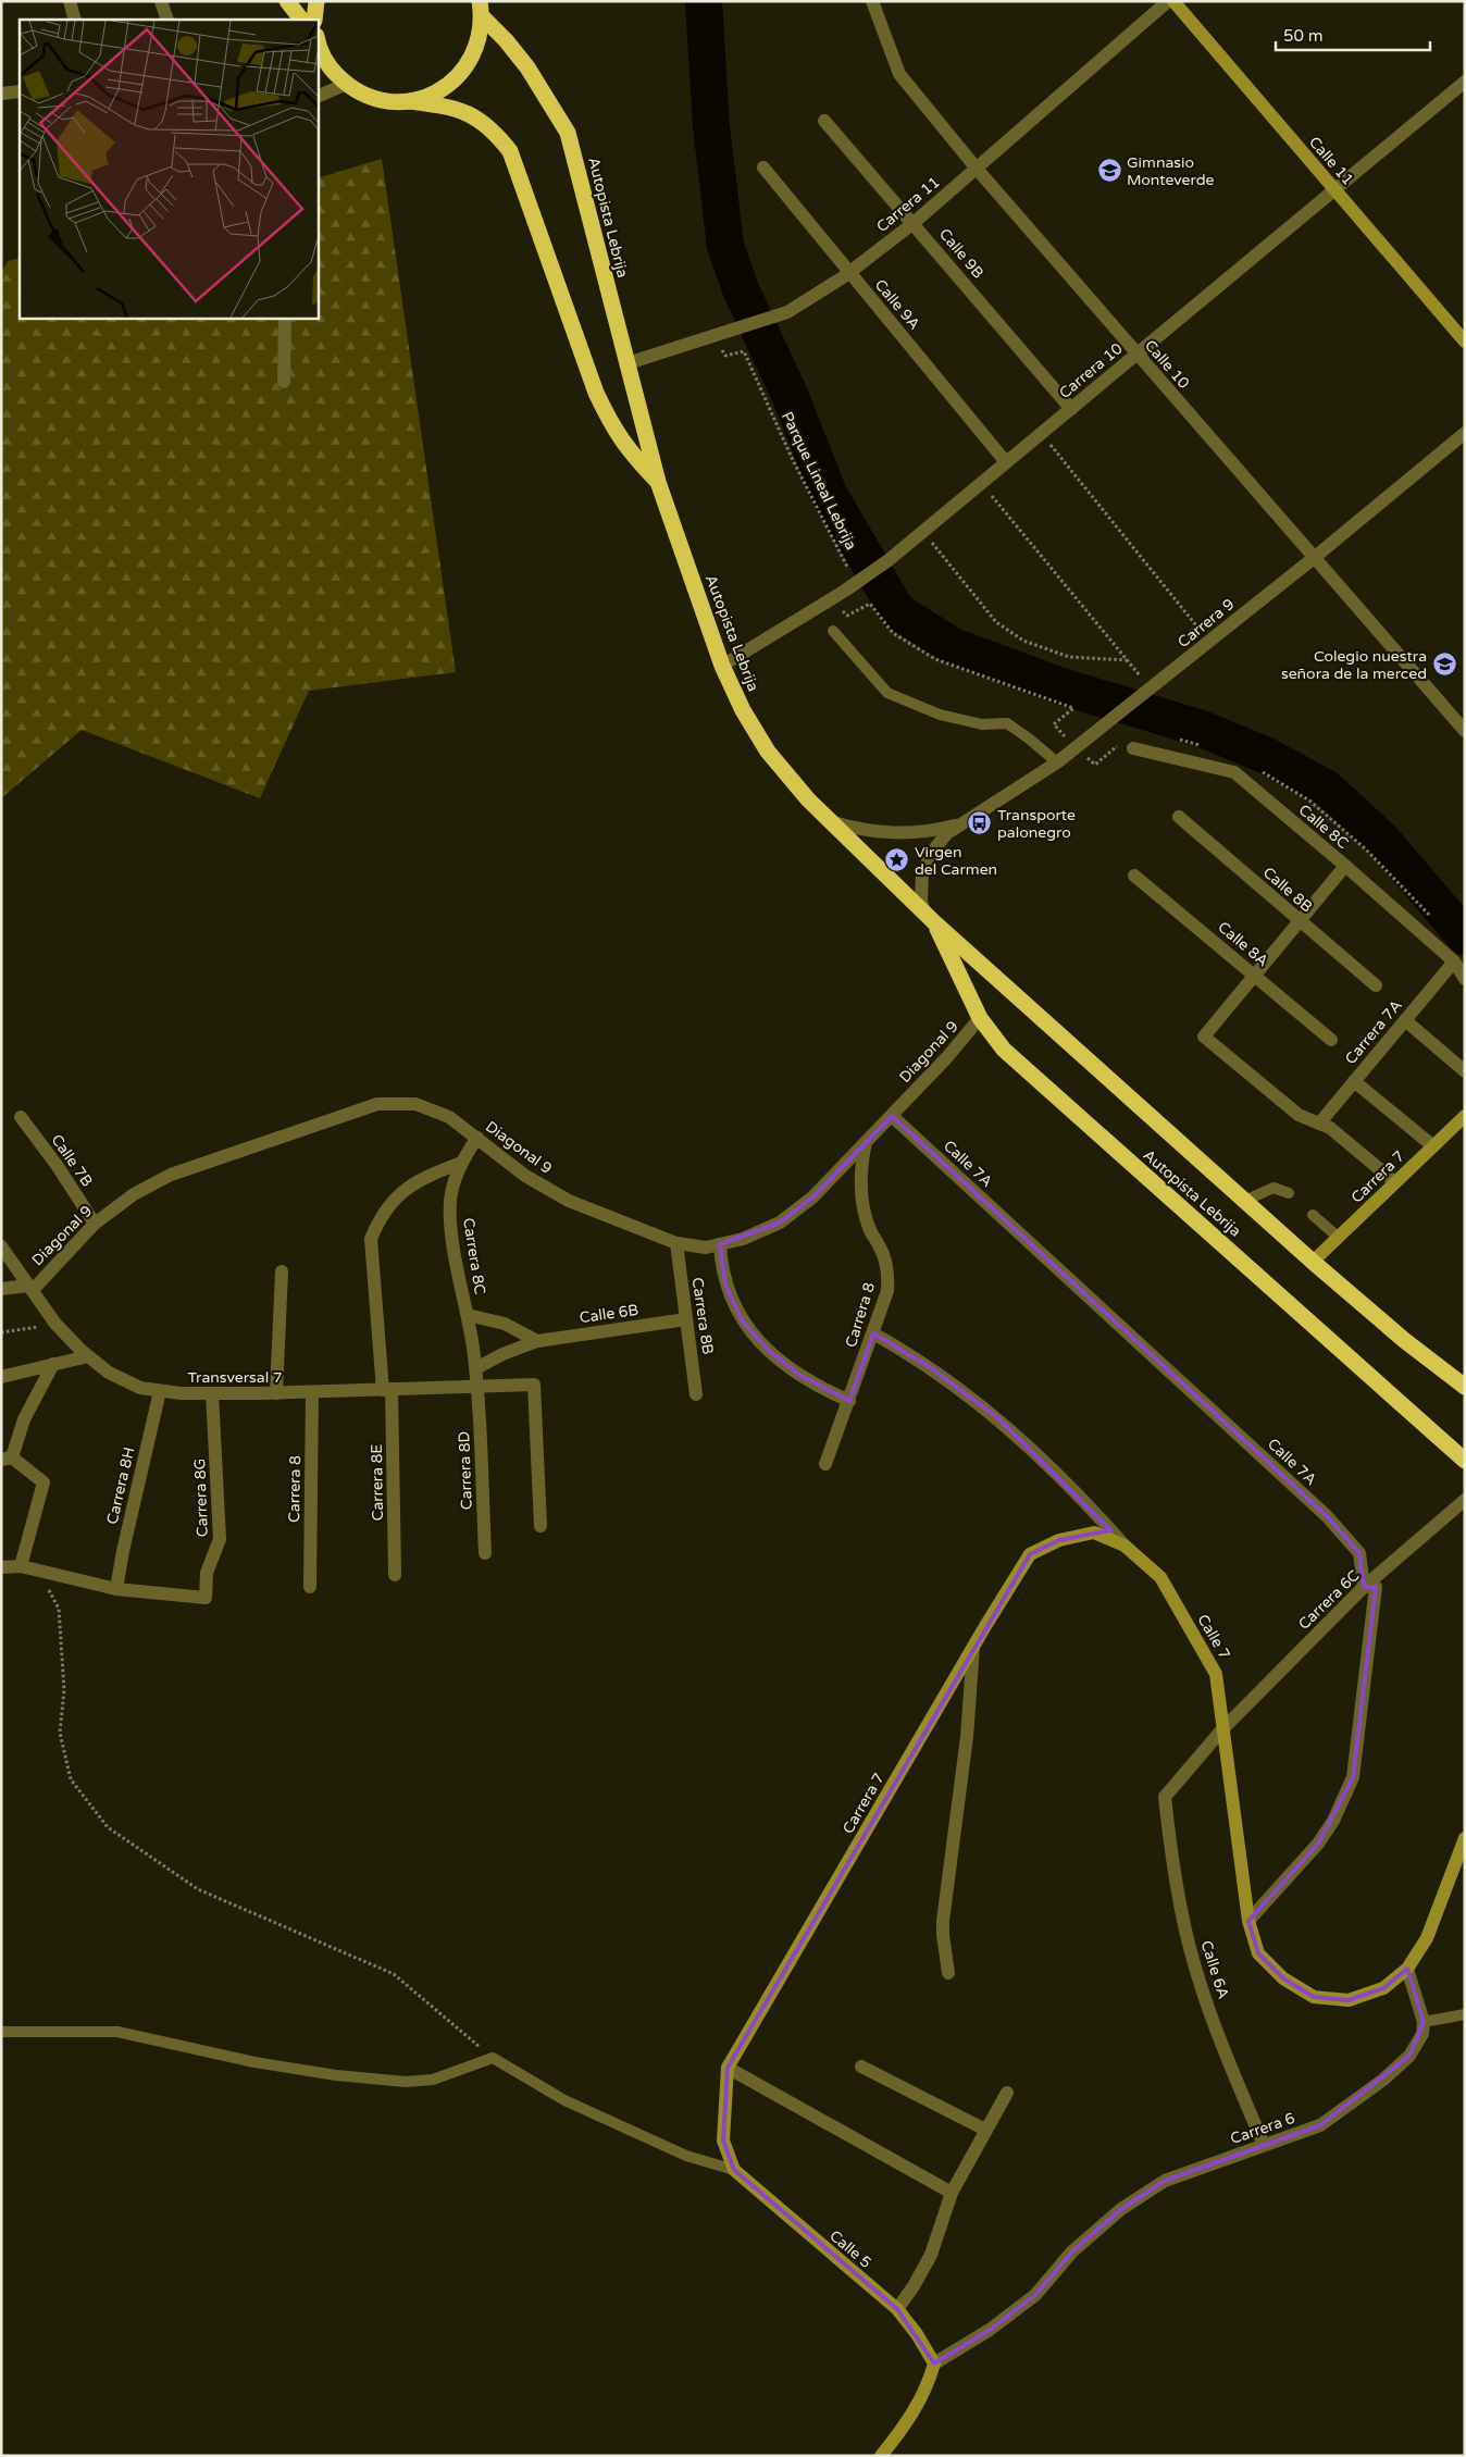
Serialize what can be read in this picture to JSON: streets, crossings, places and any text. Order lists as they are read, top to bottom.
{
  "streets": {
    "highway": ["Autopista Lebrija"],
    "street": [
      "Calle 11",
      "Carrera 11",
      "Calle 9B",
      "Calle 9A",
      "Calle 10",
      "Carrera 10",
      "Carrera 9",
      "Calle 8C",
      "Calle 8B",
      "Calle 8A",
      "Carrera 7A",
      "Diagonal 9",
      "Calle 7B",
      "Calle 7A",
      "Carrera 7",
      "Carrera 8C",
      "Calle 6B",
      "Carrera 8",
      "Carrera 8B",
      "Transversal 7",
      "Carrera 8D",
      "Carrera 8E",
      "Carrera 8H",
      "Carrera 8G",
      "Carrera 6C",
      "Calle 7",
      "Calle 6A",
      "Carrera 6",
      "Calle 5"
    ],
    "path": ["Parque Lineal Lebrija"]
  },
  "crossings": [
    ["Calle 11", "Carrera 10"],
    ["Carrera 11", "Autopista Lebrija"],
    ["Carrera 11", "Calle 9B"],
    ["Carrera 11", "Calle 9A"],
    ["Carrera 11", "Calle 10"],
    ["Carrera 11", "Parque Lineal Lebrija"],
    ["Autopista Lebrija", "Carrera 10"],
    ["Autopista Lebrija", "Carrera 9"],
    ["Autopista Lebrija", "Diagonal 9"],
    ["Autopista Lebrija", "Carrera 7"],
    ["Calle 9B", "Carrera 10"],
    ["Calle 9A", "Carrera 10"],
    ["Calle 10", "Carrera 10"],
    ["Calle 10", "Carrera 9"],
    ["Calle 8C", "Carrera 7A"],
    ["Diagonal 9", "Calle 7B"],
    ["Diagonal 9", "Calle 7A"],
    ["Diagonal 9", "Carrera 8C"],
    ["Diagonal 9", "Carrera 8"],
    ["Diagonal 9", "Carrera 8B"],
    ["Diagonal 9", "Transversal 7"],
    ["Calle 7A", "Carrera 6C"],
    ["Calle 7A", "Calle 7"],
    ["Carrera 7", "Calle 7"],
    ["Carrera 7", "Calle 5"],
    ["Carrera 8C", "Calle 6B"],
    ["Carrera 8C", "Transversal 7"],
    ["Carrera 8C", "Carrera 8D"],
    ["Calle 6B", "Carrera 8B"],
    ["Carrera 8", "Transversal 7"],
    ["Carrera 8", "Calle 7"],
    ["Transversal 7", "Carrera 8D"],
    ["Transversal 7", "Carrera 8E"],
    ["Transversal 7", "Carrera 8H"],
    ["Transversal 7", "Carrera 8G"],
    ["Carrera 8H", "Carrera 8G"],
    ["Carrera 6C", "Calle 7"],
    ["Carrera 6C", "Calle 6A"],
    ["Calle 6A", "Carrera 6"],
    ["Carrera 6", "Calle 5"]
  ],
  "places": {
    "school or university": ["Gimnasio Monteverde", "Colegio nuestra señora de la merced"],
    "bus stop": ["Transporte palonegro"],
    "place": ["Virgen del Carmen"]
  },
  "scale_bar": "50 m"
}
